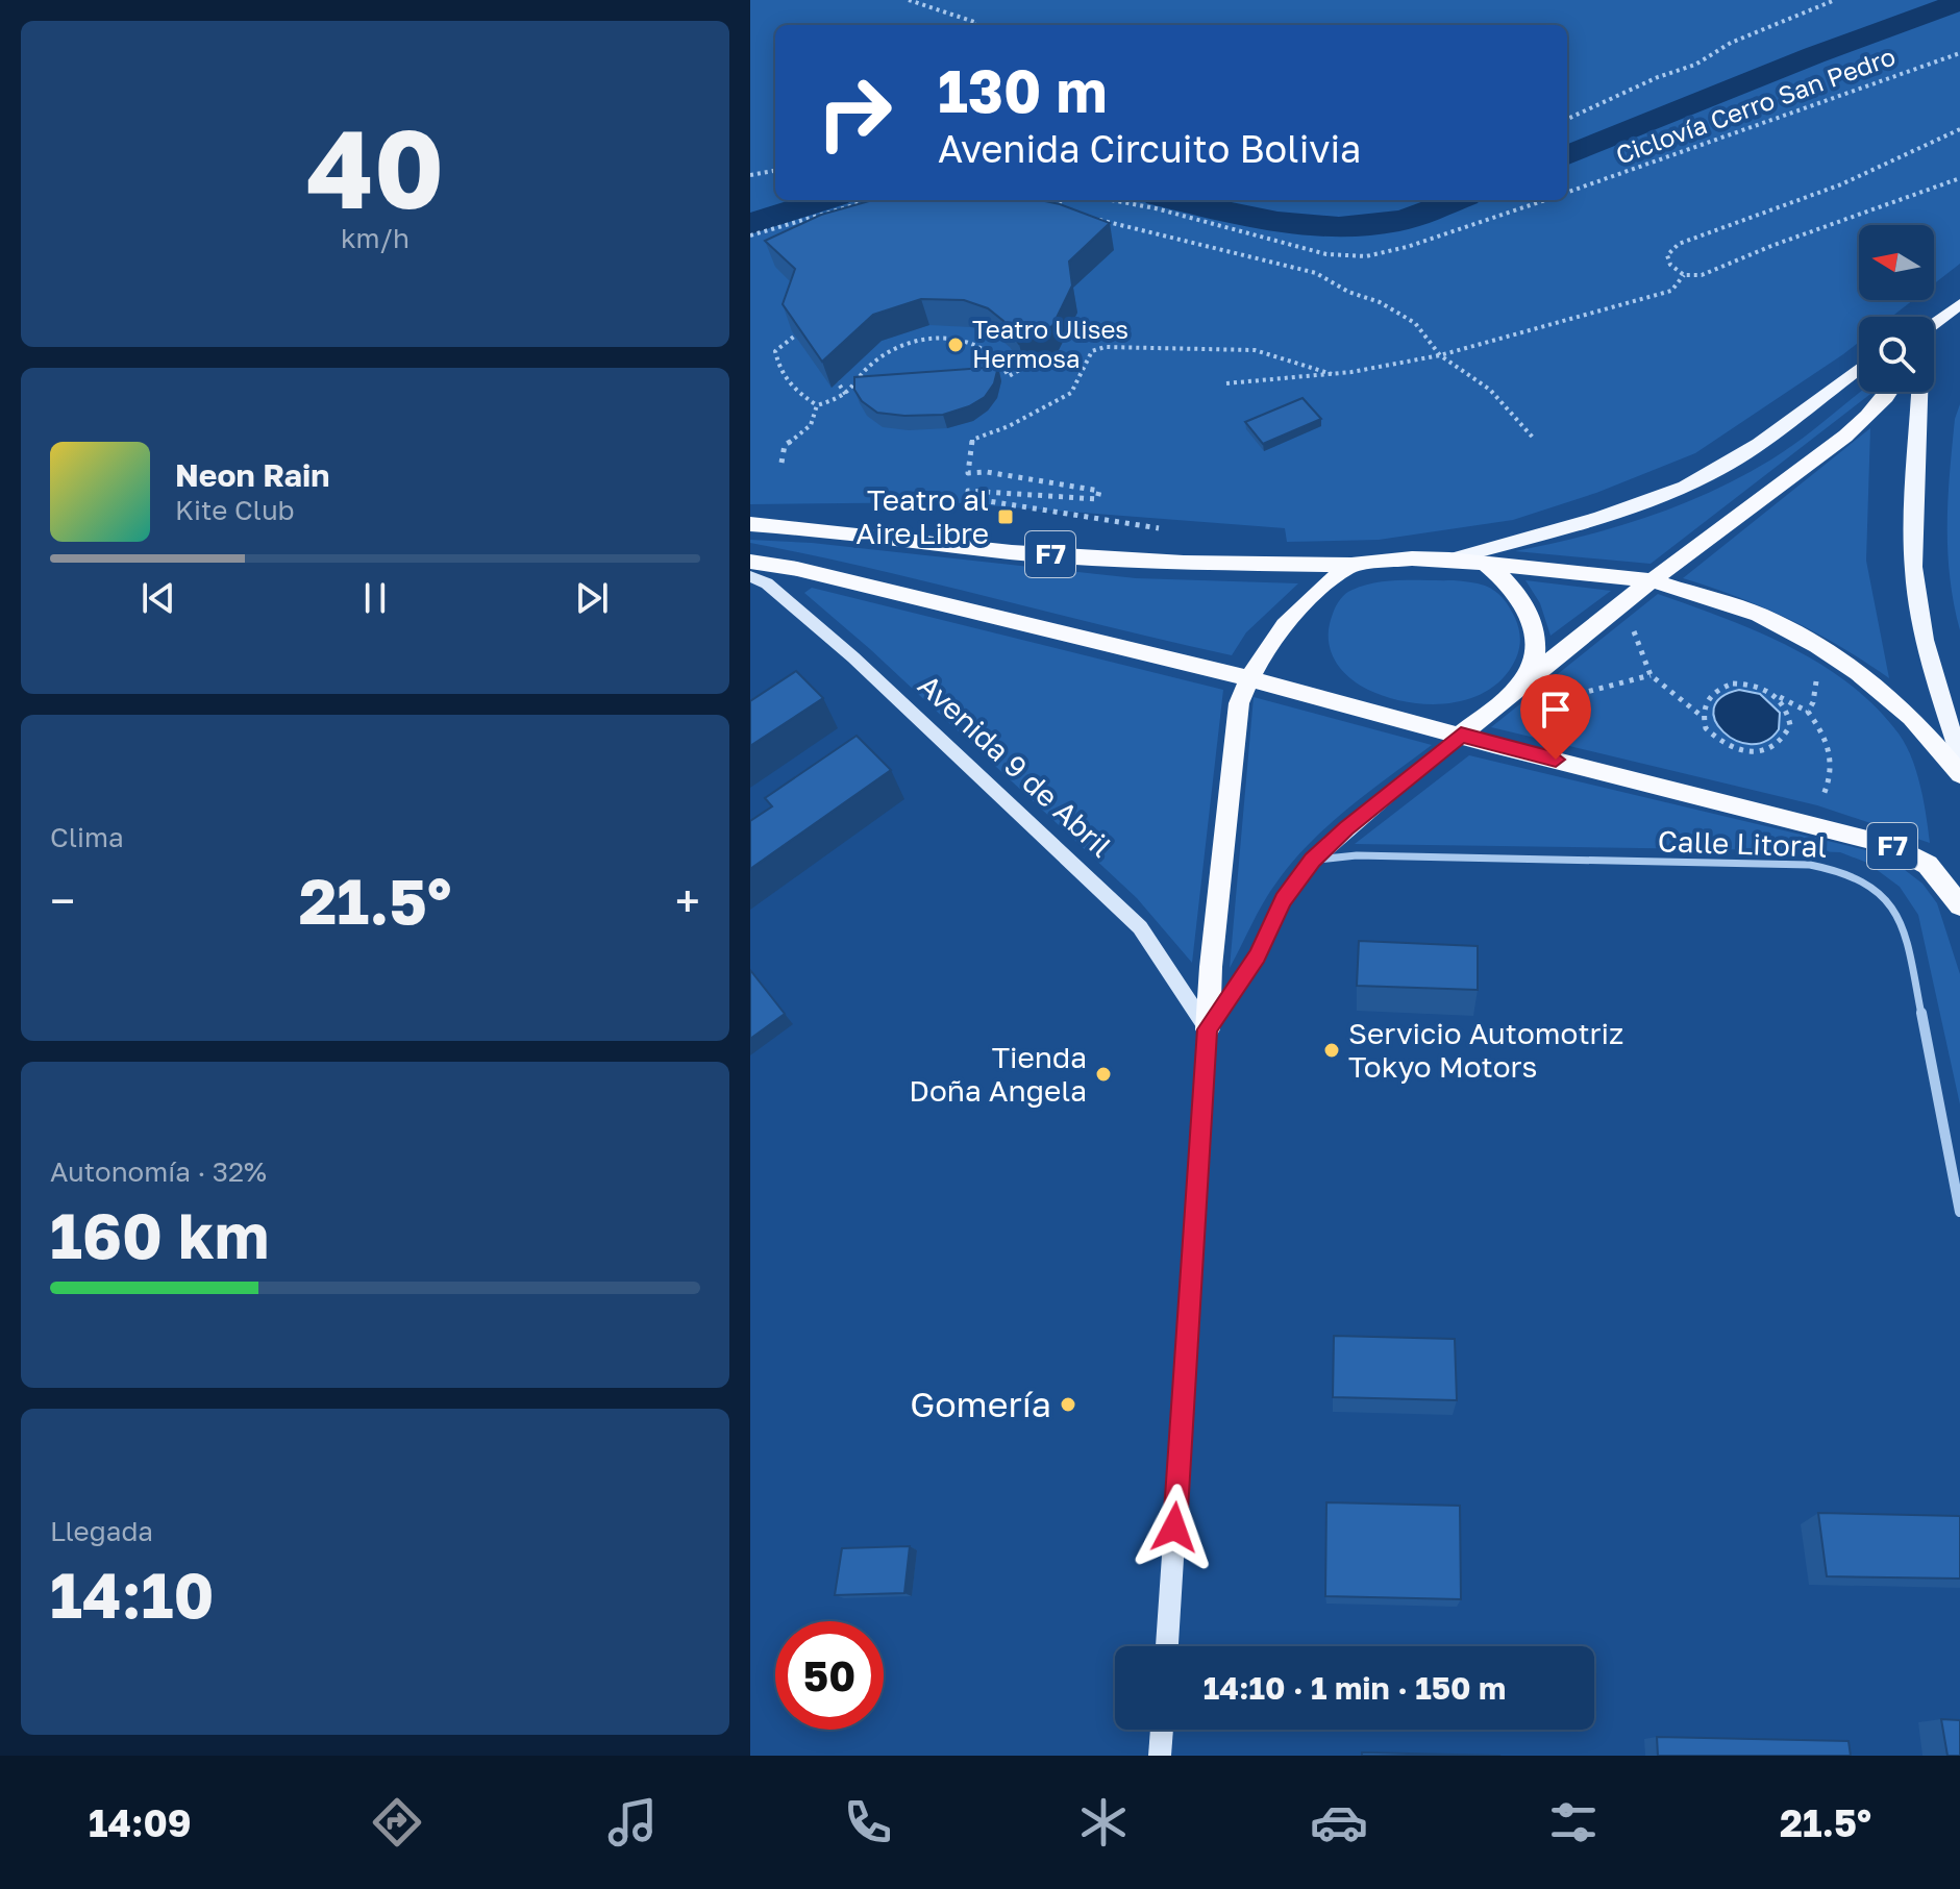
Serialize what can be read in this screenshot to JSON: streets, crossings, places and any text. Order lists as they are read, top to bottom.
{
  "streets": {
    "highway": ["F7"],
    "main road": ["Avenida 9 de Abril"],
    "street": ["Calle Litoral"],
    "path": ["Ciclovía Cerro San Pedro"]
  },
  "places": {
    "other": [
      "Teatro Ulises Hermosa",
      "Servicio Automotriz Tokyo Motors",
      "Tienda Doña Angela",
      "Gomería"
    ],
    "transit": ["Teatro al Aire Libre"]
  },
  "north": "left",
  "page": {
    "tile": [
      ["40", "km/h"],
      "Clima",
      ["Autonomía · 32%", "160 km"],
      ["Llegada", "14:10"]
    ],
    "turn": ["130 m", "Avenida Circuito Bolivia"],
    "song": ["Neon Rain", "Kite Club"],
    "heat": ["−", "21.5°", "+"],
    "limit": "50",
    "trip": "14:10 · 1 min · 150 m",
    "tabs": ["14:09", "21.5°"]
  }
}
